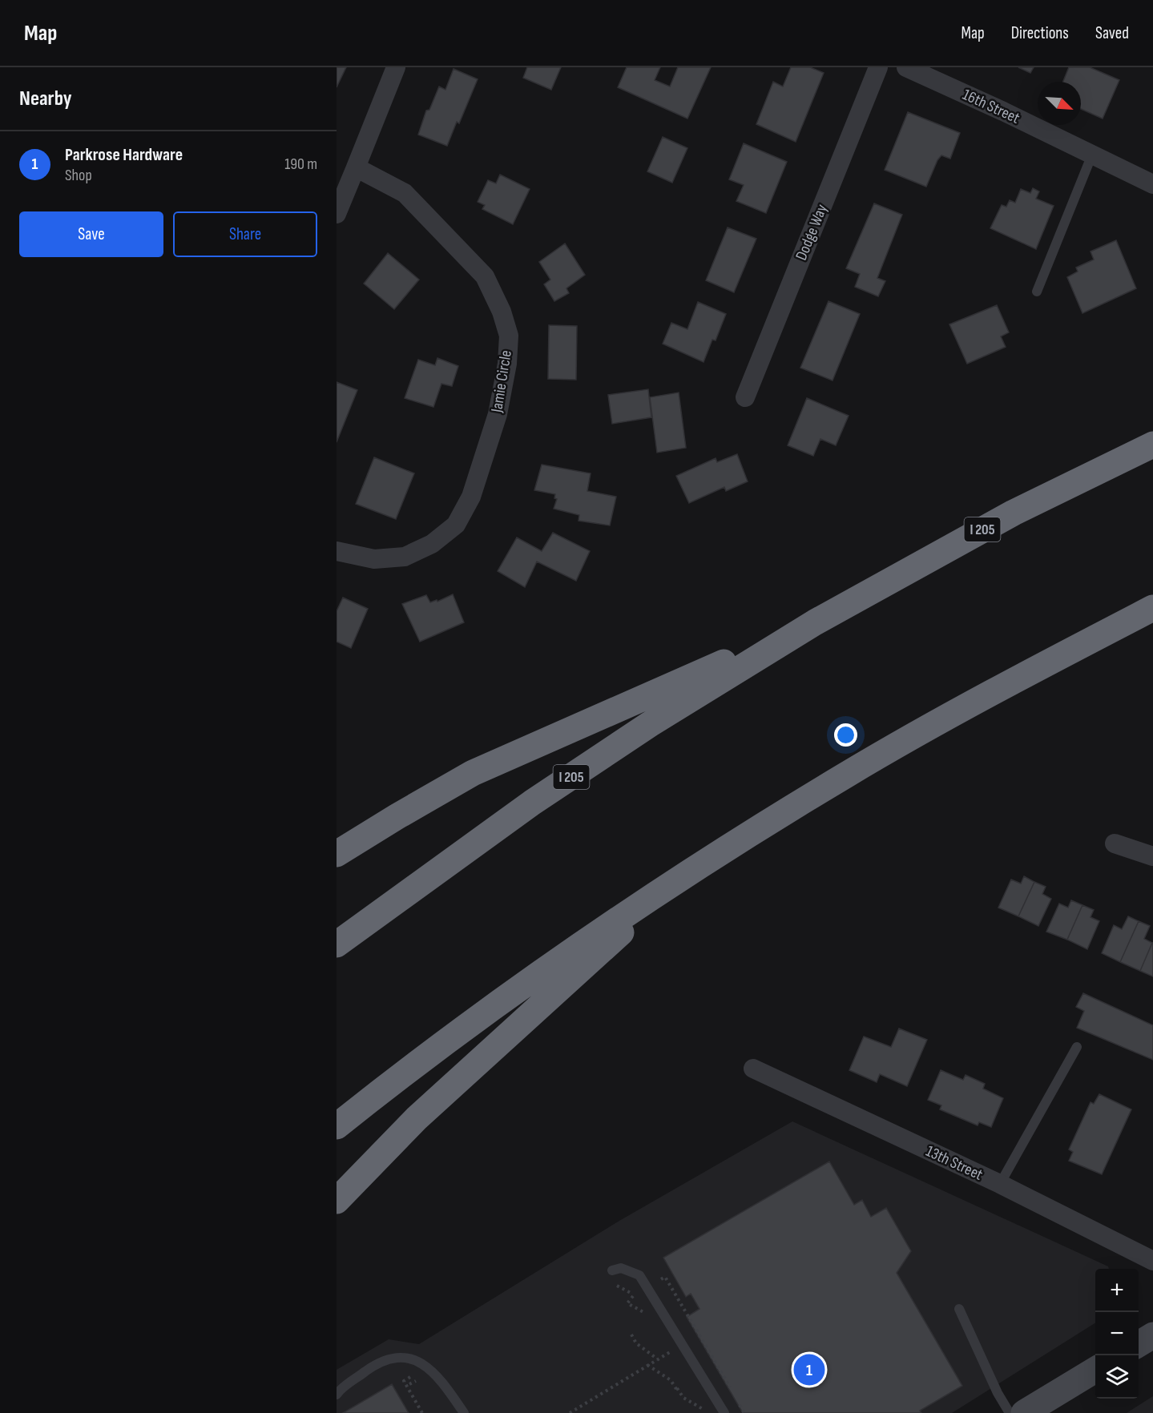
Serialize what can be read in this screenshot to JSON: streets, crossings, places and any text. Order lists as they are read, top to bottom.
{
  "streets": {
    "highway": ["I 205"],
    "street": [
      "16th Street",
      "Dodge Way",
      "Jamie Circle",
      "13th Street"
    ]
  },
  "north": "bottom right",
  "page": {
    "header": "Map",
    "nav": ["Map", "Directions", "Saved"],
    "heading": "Nearby",
    "list": [
      {
        "mark": "1",
        "name": "Parkrose Hardware",
        "note": "Shop",
        "value": "190 m"
      }
    ],
    "buttons": ["Save", "Share"],
    "map_buttons": ["+", "−"],
    "pins": "1"
  }
}
